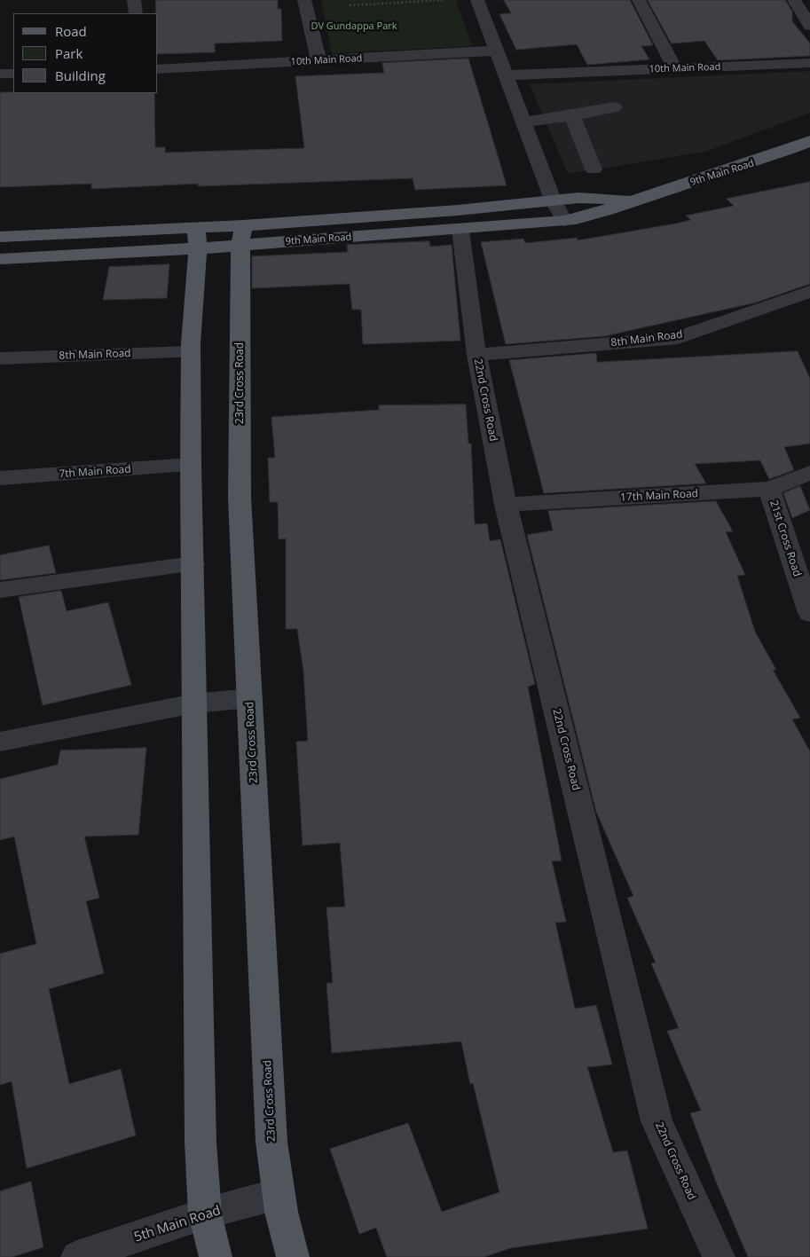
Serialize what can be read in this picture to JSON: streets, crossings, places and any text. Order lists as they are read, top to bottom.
{
  "streets": {
    "main road": ["9th Main Road", "23rd Cross Road"],
    "street": [
      "10th Main Road",
      "8th Main Road",
      "22nd Cross Road",
      "7th Main Road",
      "17th Main Road",
      "21st Cross Road",
      "5th Main Road"
    ]
  },
  "crossings": [
    ["9th Main Road", "23rd Cross Road"],
    ["9th Main Road", "22nd Cross Road"],
    ["8th Main Road", "22nd Cross Road"],
    ["23rd Cross Road", "5th Main Road"],
    ["22nd Cross Road", "17th Main Road"],
    ["17th Main Road", "21st Cross Road"]
  ],
  "parks": ["DV Gundappa Park"],
  "legend": ["Road", "Park", "Building"]
}
